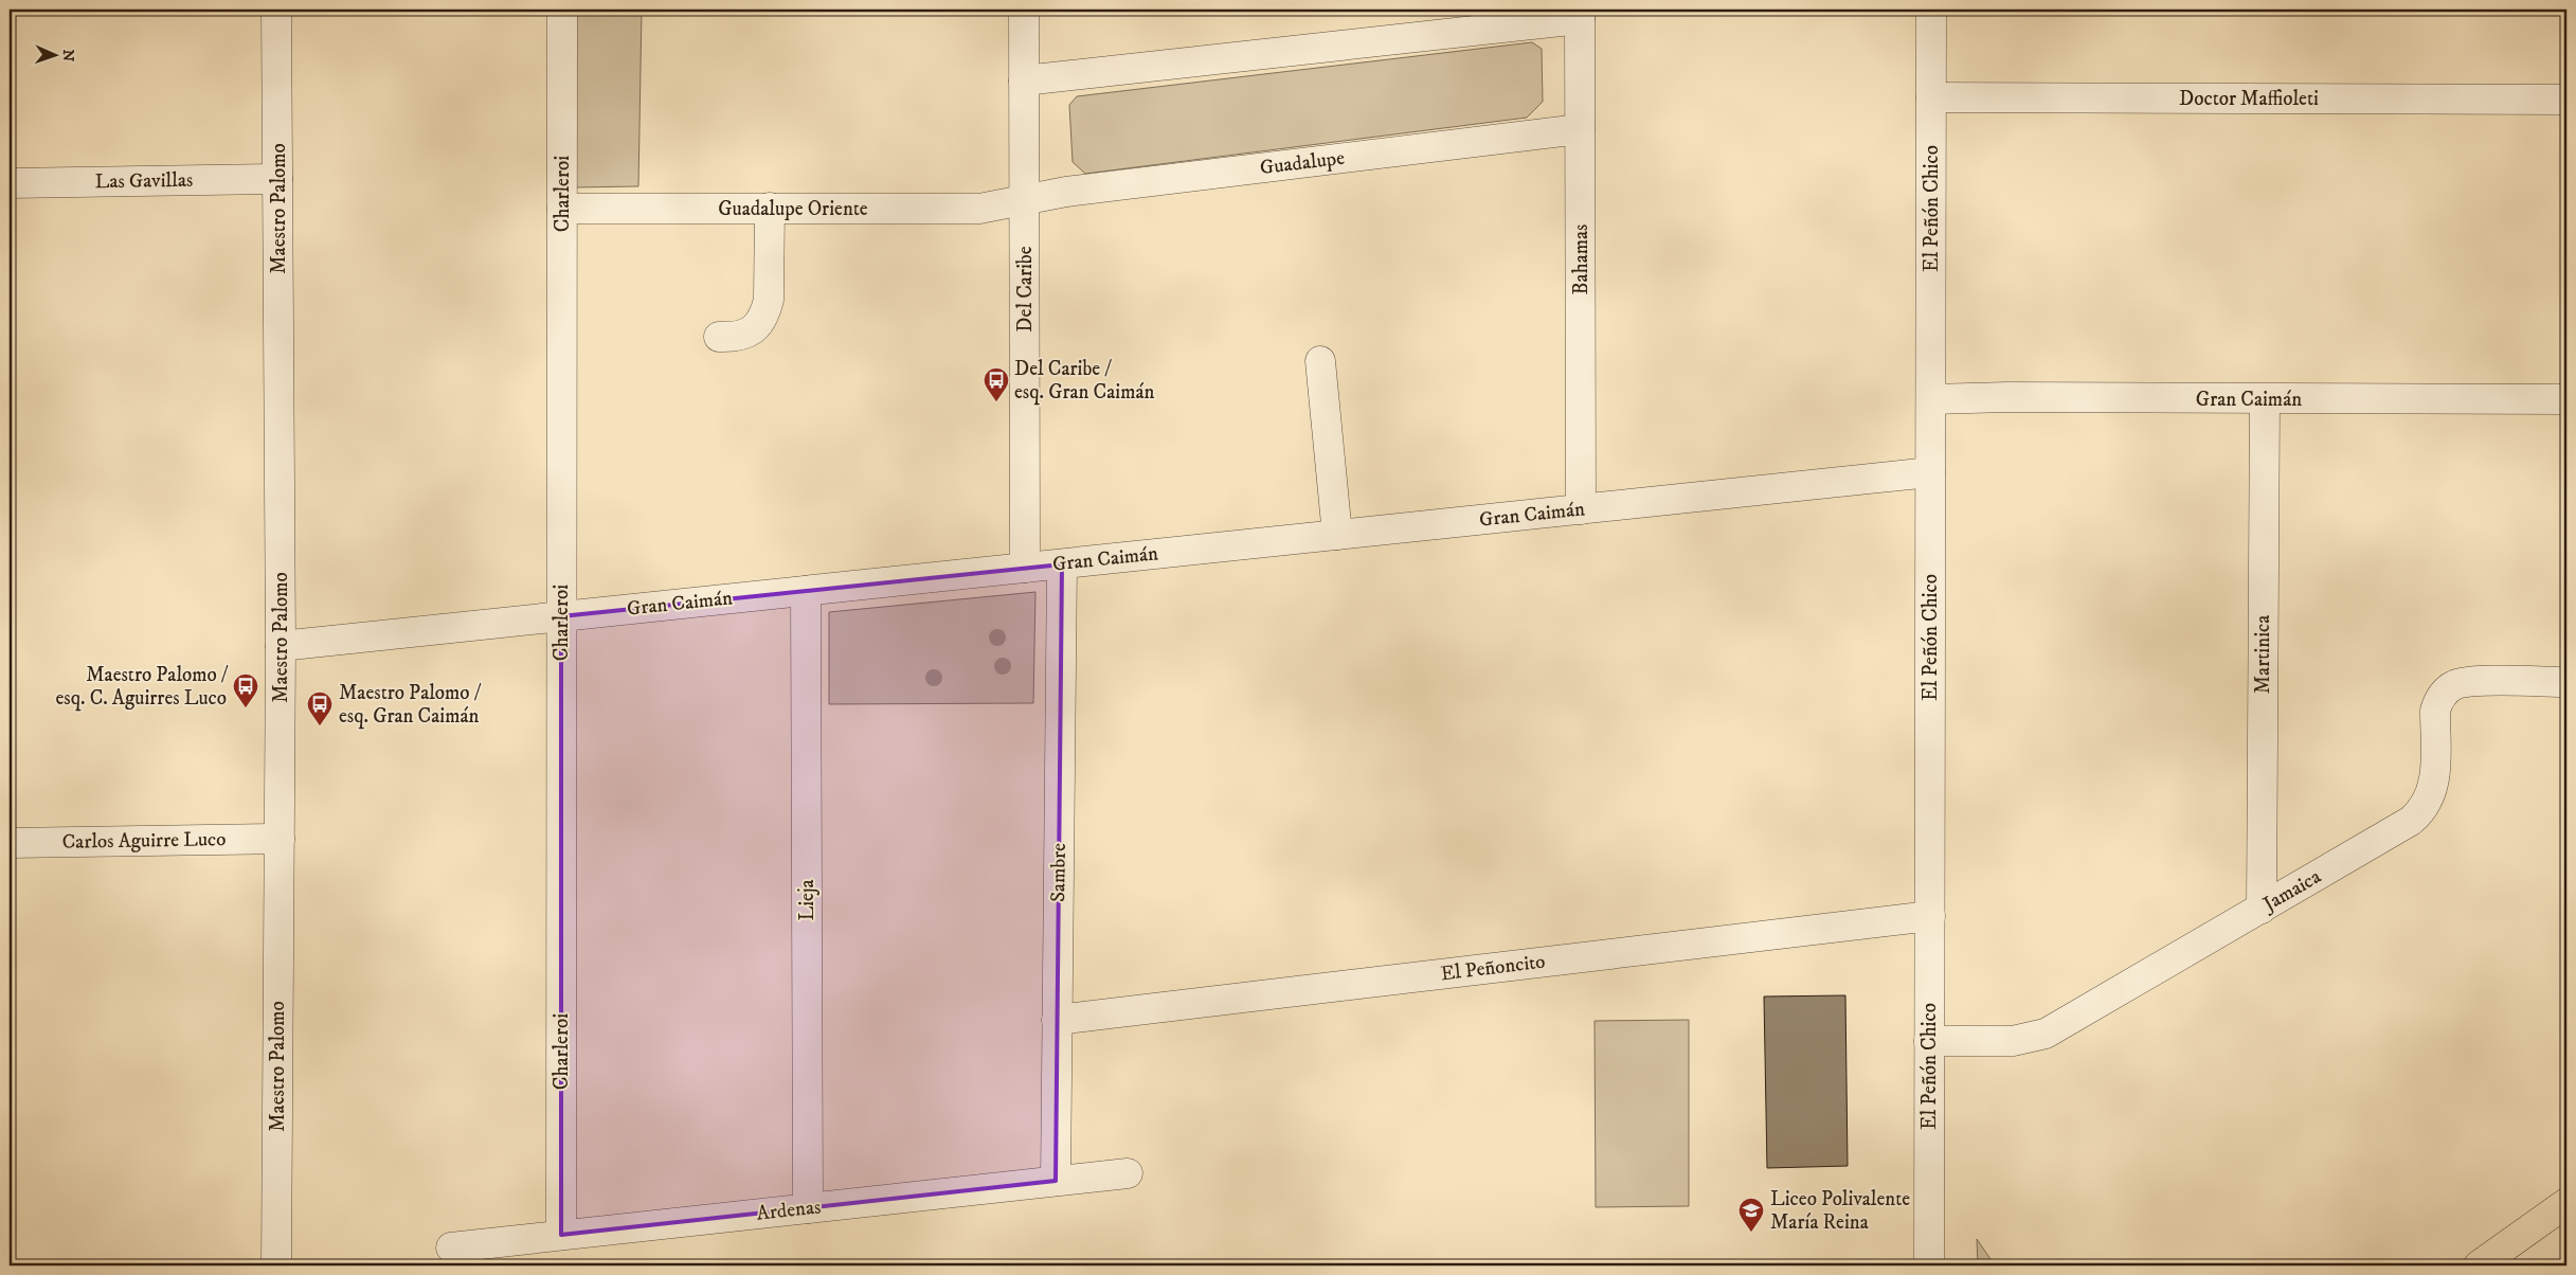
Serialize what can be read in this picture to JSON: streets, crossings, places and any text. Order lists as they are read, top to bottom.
{
  "streets": {
    "street": [
      "Doctor Maffioleti",
      "Guadalupe",
      "Las Gavillas",
      "Charleroi",
      "Maestro Palomo",
      "Guadalupe Oriente",
      "El Peñón Chico",
      "Bahamas",
      "Del Caribe",
      "Gran Caimán",
      "Martinica",
      "Carlos Aguirre Luco",
      "Sambre",
      "Jamaica",
      "Lieja",
      "El Peñoncito",
      "Ardenas"
    ]
  },
  "crossings": [
    ["Doctor Maffioleti", "El Peñón Chico"],
    ["Guadalupe", "Guadalupe Oriente"],
    ["Guadalupe", "Bahamas"],
    ["Guadalupe", "Del Caribe"],
    ["Las Gavillas", "Maestro Palomo"],
    ["Charleroi", "Guadalupe Oriente"],
    ["Charleroi", "Gran Caimán"],
    ["Charleroi", "Ardenas"],
    ["Maestro Palomo", "Gran Caimán"],
    ["Maestro Palomo", "Carlos Aguirre Luco"],
    ["Guadalupe Oriente", "Del Caribe"],
    ["El Peñón Chico", "Gran Caimán"],
    ["El Peñón Chico", "Jamaica"],
    ["El Peñón Chico", "El Peñoncito"],
    ["Bahamas", "Gran Caimán"],
    ["Del Caribe", "Gran Caimán"],
    ["Gran Caimán", "Martinica"],
    ["Gran Caimán", "Sambre"],
    ["Gran Caimán", "Lieja"],
    ["Martinica", "Jamaica"],
    ["Sambre", "El Peñoncito"],
    ["Sambre", "Ardenas"],
    ["Lieja", "Ardenas"]
  ],
  "places": {
    "bus stop": ["Del Caribe / esq. Gran Caimán", "Maestro Palomo / esq. C. Aguirres Luco", "Maestro Palomo / esq. Gran Caimán"],
    "school or university": ["Liceo Polivalente María Reina"]
  },
  "north": "right"
}
